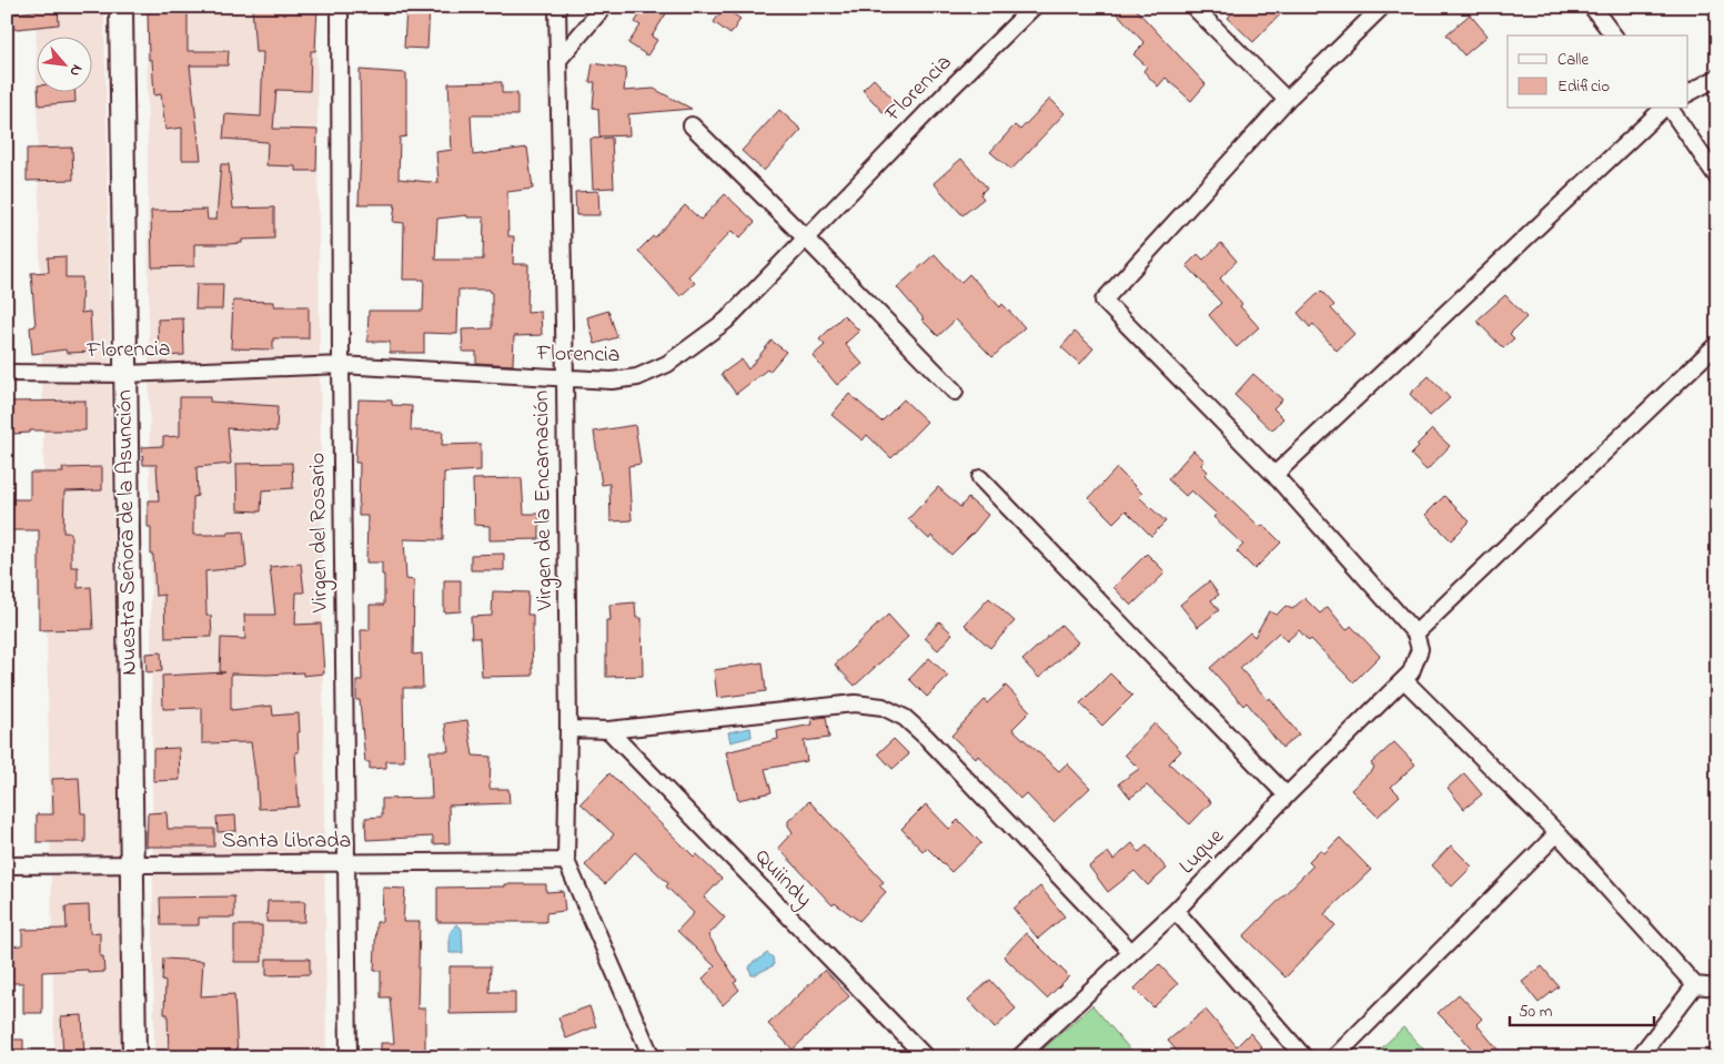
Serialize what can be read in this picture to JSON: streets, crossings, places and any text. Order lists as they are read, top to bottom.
{
  "streets": {
    "street": [
      "Florencia",
      "Virgen de la Encarnación",
      "Nuestra Señora de la Asunción",
      "Virgen del Rosario",
      "Santa Librada",
      "Luque",
      "Quiindy"
    ]
  },
  "crossings": [
    ["Florencia", "Virgen de la Encarnación"],
    ["Florencia", "Nuestra Señora de la Asunción"],
    ["Florencia", "Virgen del Rosario"],
    ["Virgen de la Encarnación", "Santa Librada"],
    ["Nuestra Señora de la Asunción", "Santa Librada"],
    ["Virgen del Rosario", "Santa Librada"]
  ],
  "legend": ["Calle", "Edificio"],
  "scale_bar": "50 m",
  "north": "bottom right"
}
